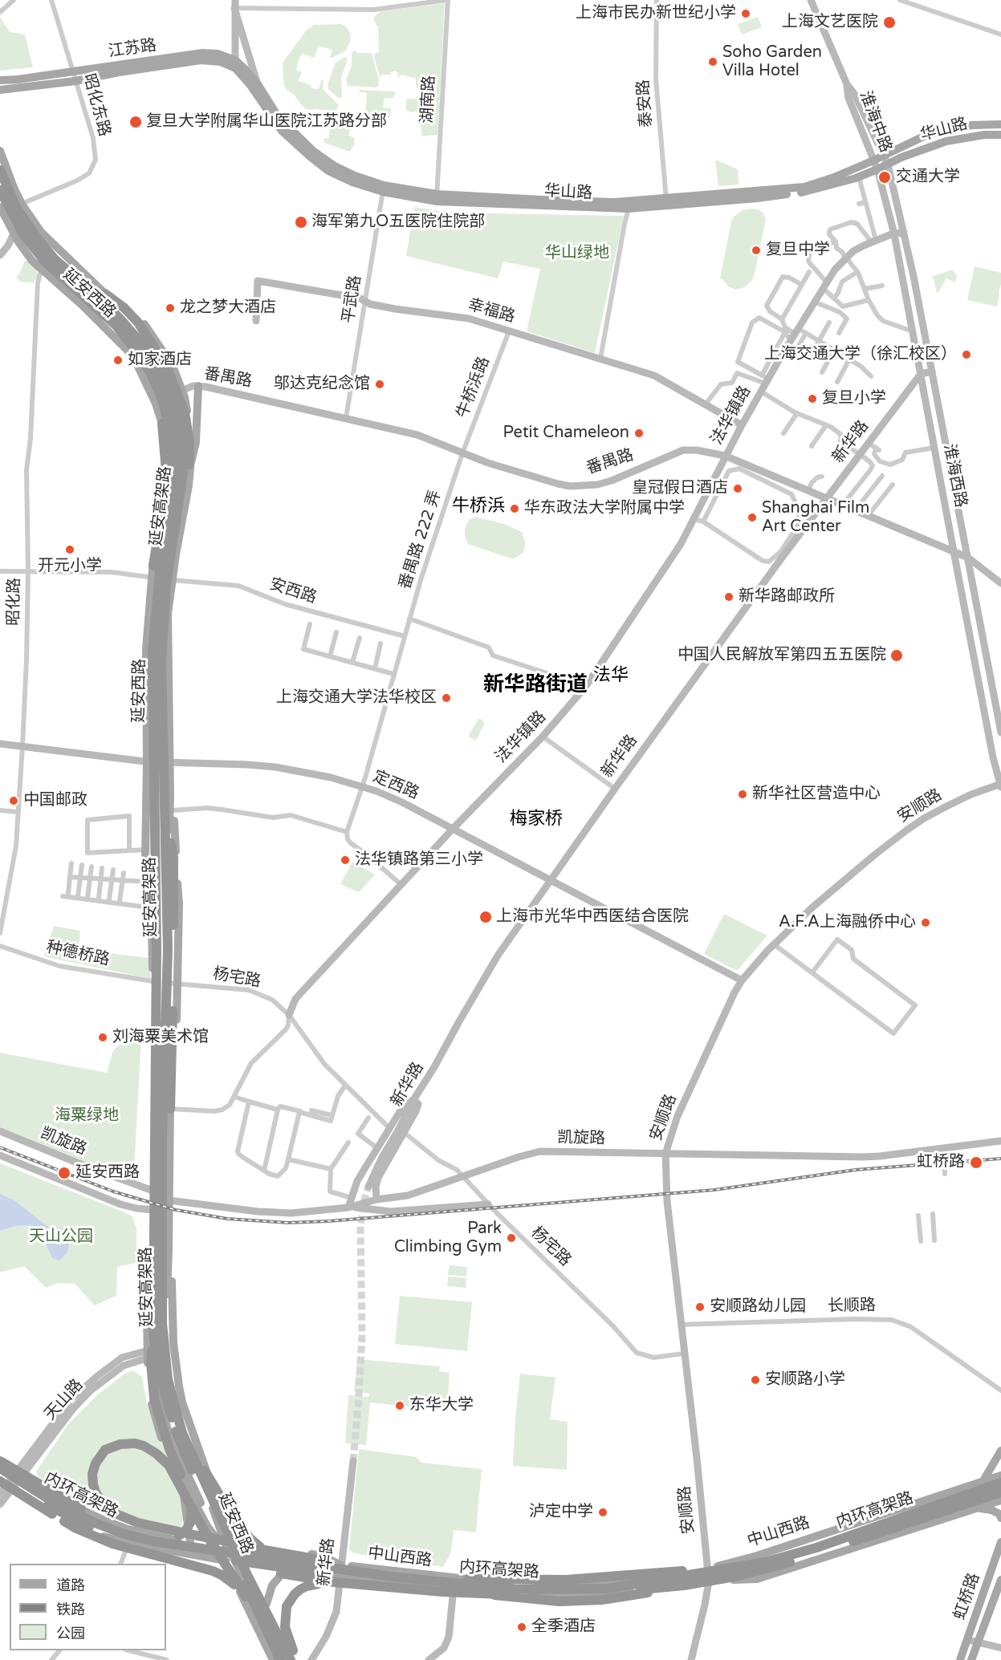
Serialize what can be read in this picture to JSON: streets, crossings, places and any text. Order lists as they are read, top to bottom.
{
  "streets": {
    "highway": ["延安高架路", "内环高架路"],
    "main road": [
      "江苏路",
      "华山路",
      "延安西路",
      "中山西路",
      "虹桥路"
    ],
    "street": [
      "湖南路",
      "泰安路",
      "昭化东路",
      "淮海中路",
      "平武路",
      "幸福路",
      "番禺路",
      "牛桥浜路",
      "法华镇路",
      "新华路",
      "淮海西路",
      "番禺路 222 弄",
      "安西路",
      "昭化路",
      "定西路",
      "安顺路",
      "种德桥路",
      "杨宅路",
      "凯旋路",
      "长顺路",
      "天山路"
    ]
  },
  "crossings": [
    ["江苏路", "昭化东路"],
    ["江苏路", "华山路"],
    ["湖南路", "华山路"],
    ["泰安路", "华山路"],
    ["昭化东路", "延安西路"],
    ["淮海中路", "华山路"],
    ["淮海中路", "淮海西路"],
    ["华山路", "平武路"],
    ["华山路", "淮海西路"],
    ["延安西路", "番禺路"],
    ["延安西路", "法华镇路"],
    ["延安西路", "延安高架路"],
    ["延安西路", "安西路"],
    ["延安西路", "昭化路"],
    ["延安西路", "定西路"],
    ["延安西路", "种德桥路"],
    ["延安西路", "杨宅路"],
    ["延安西路", "凯旋路"],
    ["延安西路", "天山路"],
    ["延安西路", "中山西路"],
    ["平武路", "幸福路"],
    ["平武路", "番禺路"],
    ["幸福路", "牛桥浜路"],
    ["幸福路", "法华镇路"],
    ["番禺路", "牛桥浜路"],
    ["番禺路", "法华镇路"],
    ["番禺路", "新华路"],
    ["番禺路", "淮海西路"],
    ["番禺路", "番禺路 222 弄"],
    ["牛桥浜路", "番禺路 222 弄"],
    ["法华镇路", "淮海西路"],
    ["法华镇路", "定西路"],
    ["法华镇路", "杨宅路"],
    ["新华路", "淮海西路"],
    ["新华路", "定西路"],
    ["新华路", "中山西路"],
    ["淮海西路", "安顺路"],
    ["番禺路 222 弄", "安西路"],
    ["番禺路 222 弄", "定西路"],
    ["昭化路", "定西路"],
    ["定西路", "安顺路"],
    ["安顺路", "杨宅路"],
    ["安顺路", "凯旋路"],
    ["安顺路", "长顺路"],
    ["安顺路", "中山西路"],
    ["杨宅路", "凯旋路"],
    ["天山路", "中山西路"],
    ["内环高架路", "中山西路"]
  ],
  "districts": [
    "牛桥浜",
    "法华",
    "新华路街道",
    "梅家桥"
  ],
  "parks": ["华山绿地", "海粟绿地", "天山公园"],
  "places": [
    "上海市民办新世纪小学",
    "上海文艺医院",
    "Soho Garden Villa Hotel",
    "复旦大学附属华山医院江苏路分部",
    "交通大学",
    "海军第九O五医院住院部",
    "复旦中学",
    "龙之梦大酒店",
    "上海交通大学（徐汇校区）",
    "如家酒店",
    "邬达克纪念馆",
    "复旦小学",
    "Petit Chameleon",
    "皇冠假日酒店",
    "华东政法大学附属中学",
    "Shanghai Film Art Center",
    "开元小学",
    "新华路邮政所",
    "中国人民解放军第四五五医院",
    "上海交通大学法华校区",
    "新华社区营造中心",
    "中国邮政",
    "法华镇路第三小学",
    "上海市光华中西医结合医院",
    "A.F.A上海融侨中心",
    "刘海粟美术馆",
    "虹桥路",
    "延安西路",
    "Park Climbing Gym",
    "安顺路幼儿园",
    "安顺路小学",
    "东华大学",
    "泸定中学",
    "全季酒店"
  ],
  "legend": ["道路", "铁路", "公园"]
}
